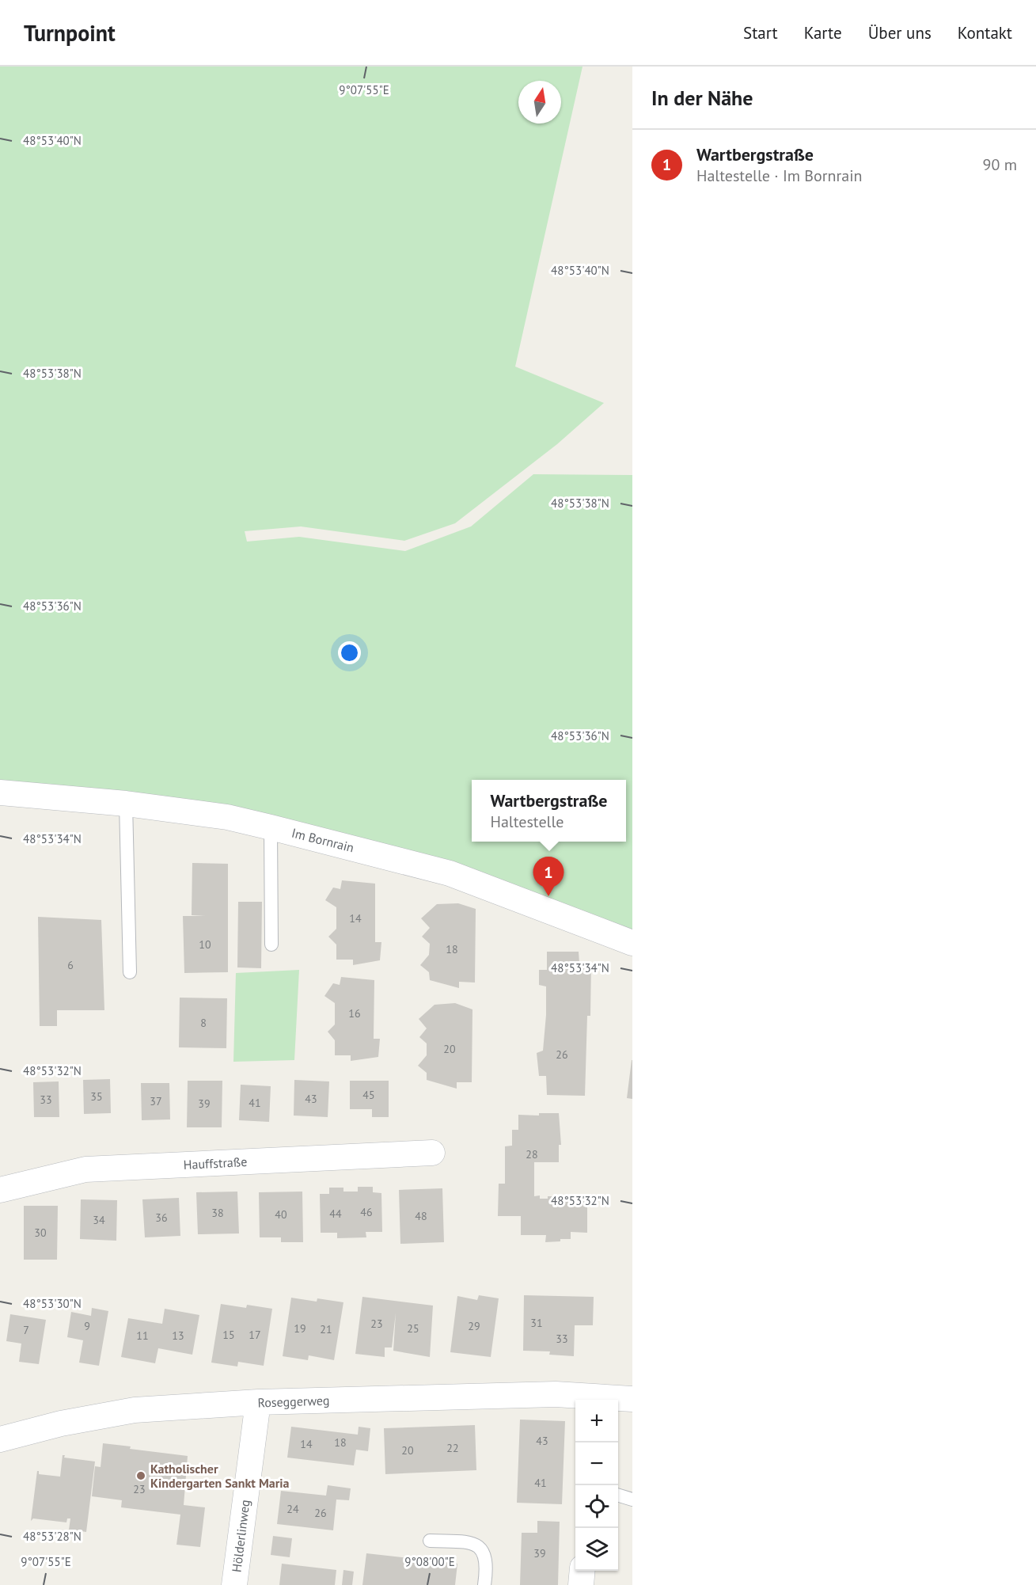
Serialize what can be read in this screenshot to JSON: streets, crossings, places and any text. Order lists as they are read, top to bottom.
{
  "streets": {
    "street": [
      "Im Bornrain",
      "Hauffstraße",
      "Roseggerweg",
      "Hölderlinweg"
    ]
  },
  "crossings": [
    ["Roseggerweg", "Hölderlinweg"]
  ],
  "places": ["Katholischer Kindergarten Sankt Maria"],
  "house_numbers": [
    "14",
    "10",
    "18",
    "6",
    "16",
    "8",
    "20",
    "26",
    "45",
    "35",
    "43",
    "33",
    "37",
    "41",
    "39",
    "28",
    "46",
    "38",
    "44",
    "40",
    "48",
    "36",
    "34",
    "30",
    "31",
    "23",
    "9",
    "29",
    "19",
    "25",
    "21",
    "7",
    "15",
    "17",
    "11",
    "13",
    "33",
    "43",
    "18",
    "14",
    "22",
    "20",
    "41",
    "23",
    "24",
    "26",
    "39"
  ],
  "north": "top",
  "page": {
    "header": "Turnpoint",
    "nav": [
      "Start",
      "Karte",
      "Über uns",
      "Kontakt"
    ],
    "heading": "In der Nähe",
    "list": [
      {
        "mark": "1",
        "name": "Wartbergstraße",
        "note": "Haltestelle · Im Bornrain",
        "value": "90 m"
      }
    ],
    "popup": ["Wartbergstraße", "Haltestelle"],
    "pins": "1",
    "map_buttons": ["+", "−"]
  },
  "coordinates": [
    "9°07'55\"E",
    "48°53'40\"N",
    "48°53'38\"N",
    "48°53'36\"N",
    "48°53'34\"N",
    "48°53'32\"N",
    "48°53'30\"N",
    "48°53'28\"N",
    "9°08'00\"E"
  ]
}
